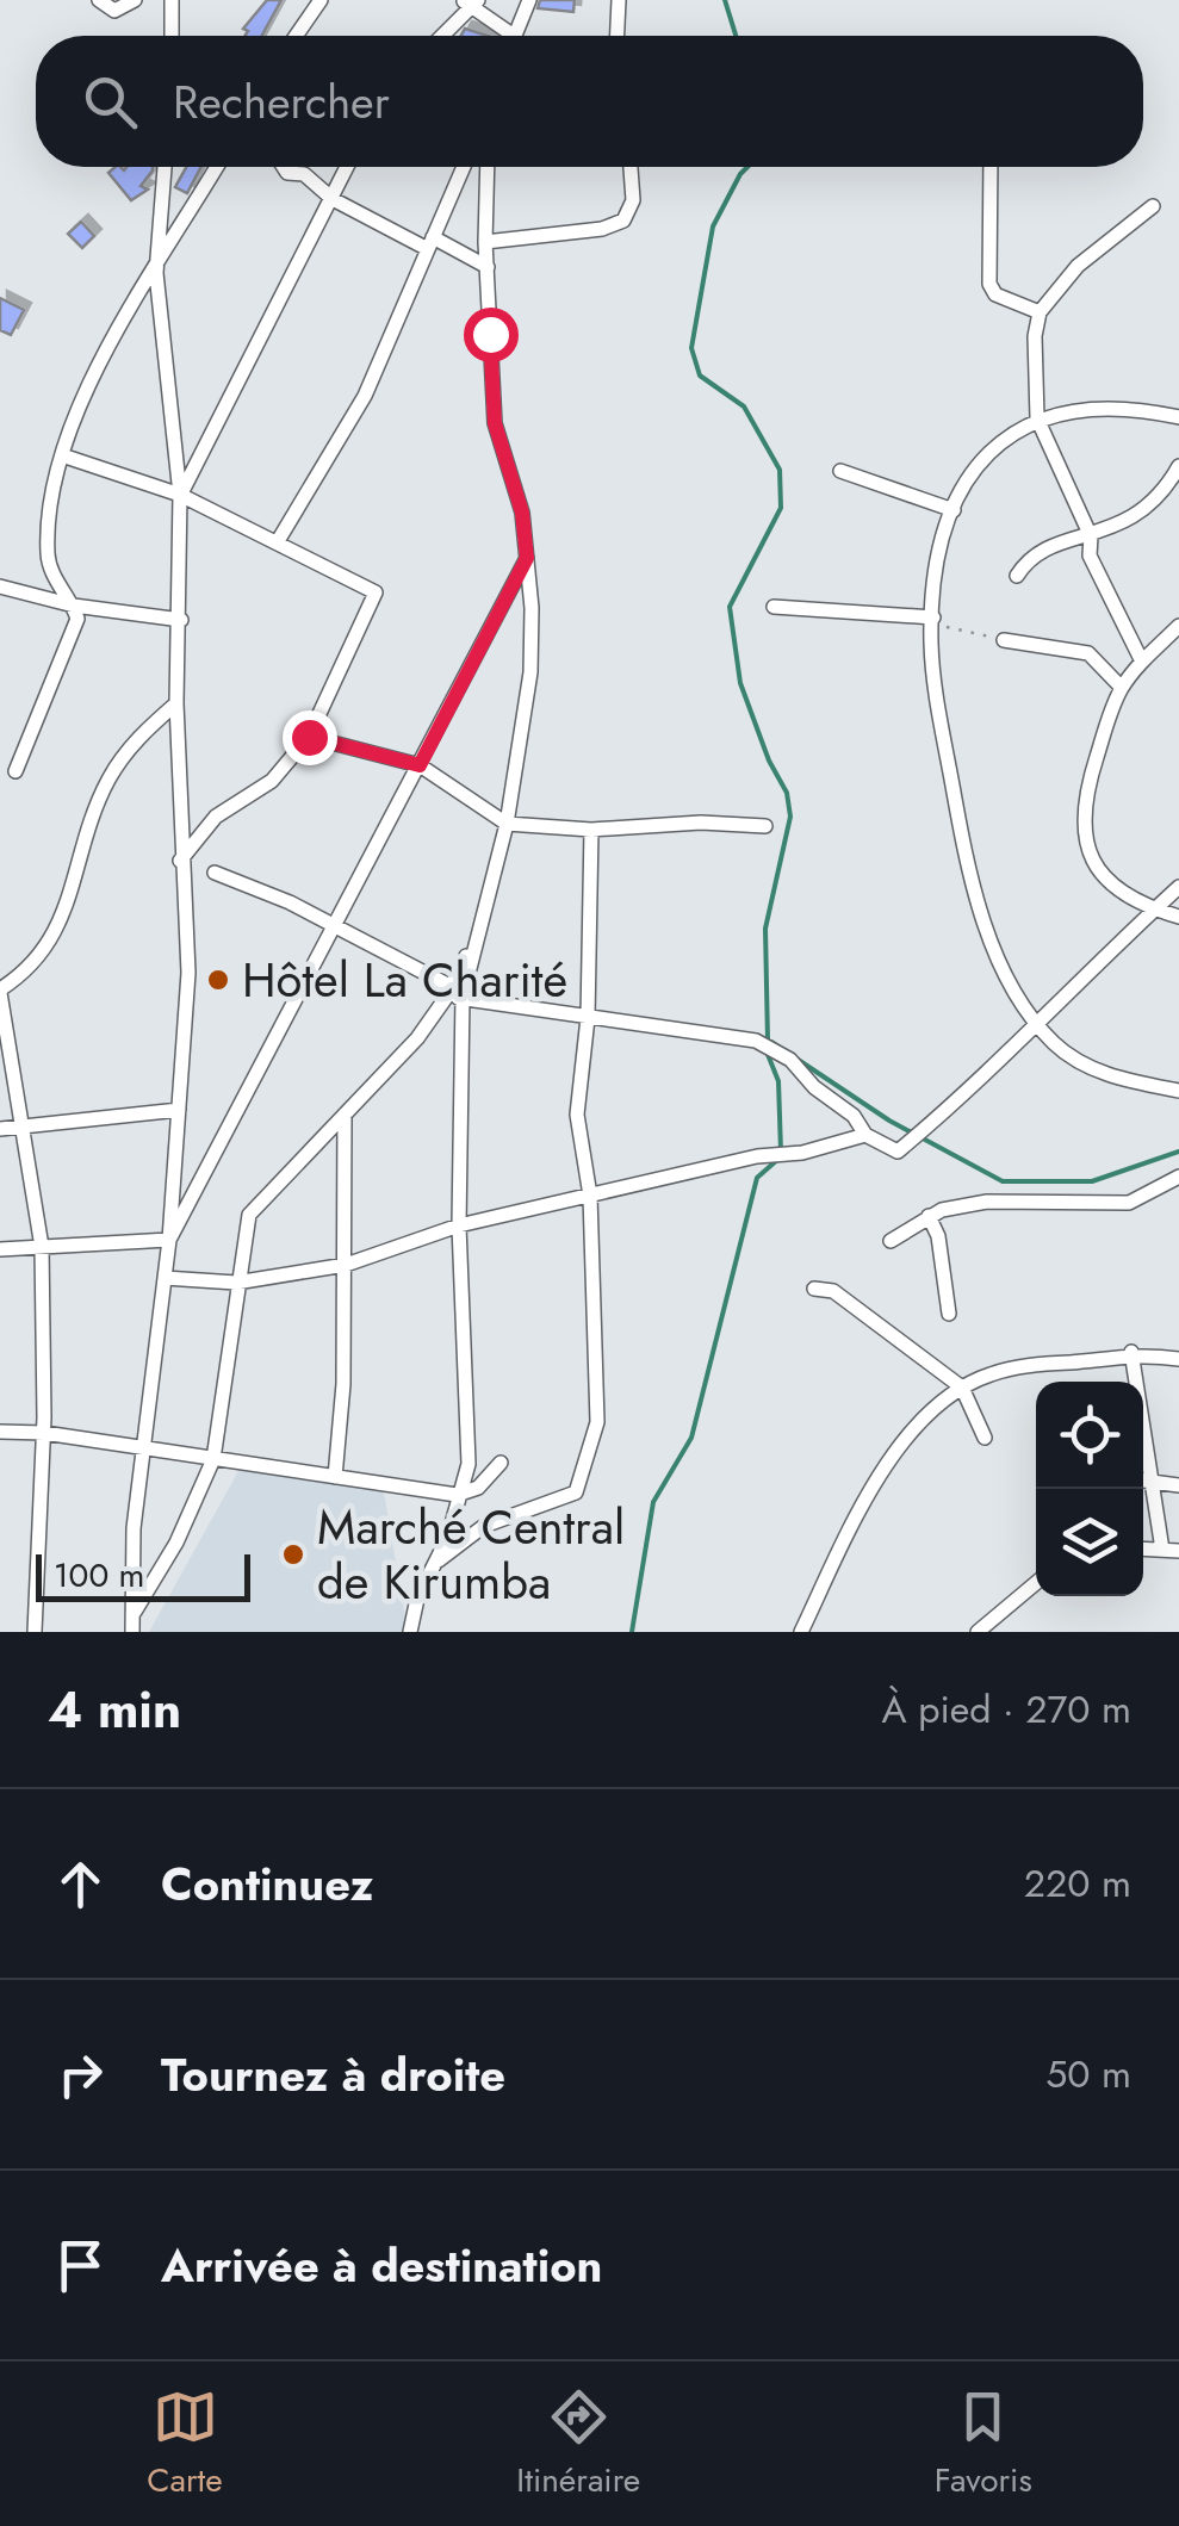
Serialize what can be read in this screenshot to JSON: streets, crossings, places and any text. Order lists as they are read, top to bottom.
{
  "places": ["Hôtel La Charité", "Marché Central de Kirumba"],
  "scale_bar": "100 m",
  "page": {
    "search": "Rechercher",
    "scale": "100 m",
    "heading": ["4 min", "À pied · 270 m"],
    "list": [
      ["Continuez", "220 m"],
      ["Tournez à droite", "50 m"],
      "Arrivée à destination"
    ],
    "nav": ["Carte", "Itinéraire", "Favoris"]
  }
}
